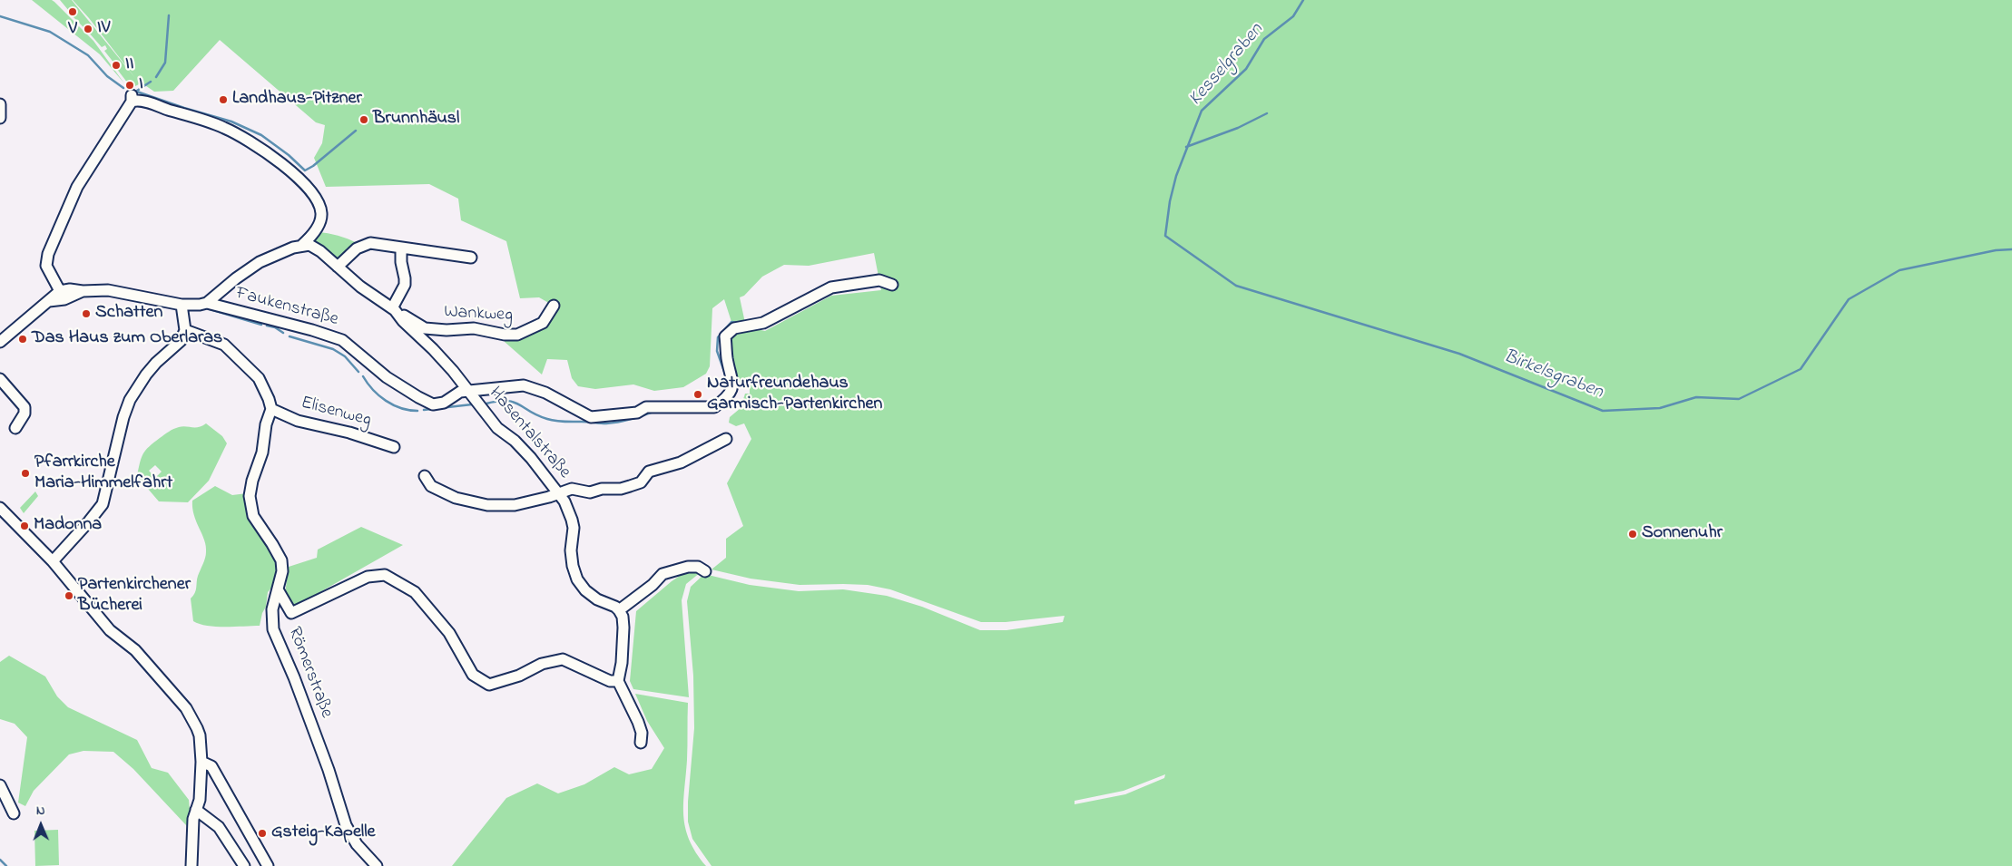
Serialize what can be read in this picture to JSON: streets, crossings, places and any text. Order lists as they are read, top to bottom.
{
  "streets": {
    "street": [
      "Faukenstraße",
      "Wankweg",
      "Elisenweg",
      "Hasentalstraße",
      "Römerstraße"
    ]
  },
  "crossings": [
    ["Faukenstraße", "Hasentalstraße"],
    ["Wankweg", "Hasentalstraße"],
    ["Elisenweg", "Römerstraße"]
  ],
  "water": ["Kesselgraben", "Birkelsgraben"],
  "places": [
    "V",
    "IV",
    "II",
    "I",
    "Landhaus-Pitzner",
    "Brunnhäusl",
    "Schatten",
    "Das Haus zum Oberlaras",
    "Naturfreundehaus Garmisch-Partenkirchen",
    "Pfarrkirche Maria-Himmelfahrt",
    "Madonna",
    "Sonnenuhr",
    "Partenkirchener Bücherei",
    "Gsteig-Kapelle"
  ],
  "north": "top"
}
